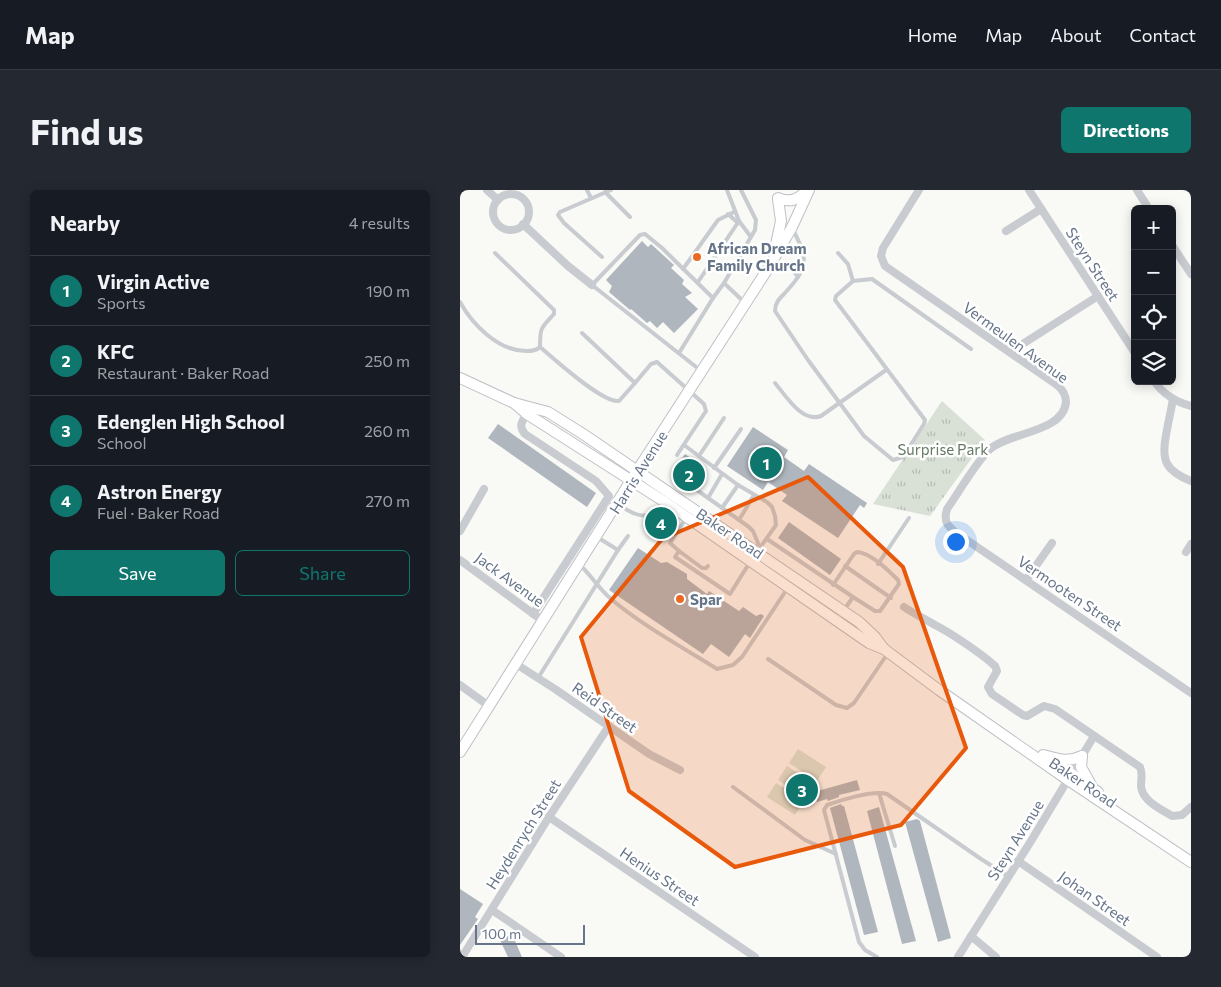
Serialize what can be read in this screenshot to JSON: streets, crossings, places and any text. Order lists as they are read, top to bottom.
{
  "streets": {
    "main road": ["Harris Avenue", "Baker Road"],
    "street": [
      "Steyn Street",
      "Vermeulen Avenue",
      "Jack Avenue",
      "Vermooten Street",
      "Reid Street",
      "Heydenrych Street",
      "Steyn Avenue",
      "Henius Street",
      "Johan Street"
    ]
  },
  "crossings": [
    ["Vermeulen Avenue", "Vermooten Street"],
    ["Harris Avenue", "Baker Road"],
    ["Harris Avenue", "Jack Avenue"],
    ["Harris Avenue", "Reid Street"],
    ["Baker Road", "Steyn Avenue"],
    ["Reid Street", "Heydenrych Street"],
    ["Heydenrych Street", "Henius Street"],
    ["Steyn Avenue", "Johan Street"]
  ],
  "parks": ["Surprise Park"],
  "places": ["African Dream Family Church", "Spar"],
  "scale_bar": "100 m",
  "page": {
    "header": "Map",
    "nav": [
      "Home",
      "Map",
      "About",
      "Contact"
    ],
    "buttons": [
      "Directions",
      ["Save", "Share"]
    ],
    "title": "Find us",
    "heading": ["Nearby", "4 results"],
    "map_buttons": ["+", "−"],
    "list": [
      {
        "mark": "1",
        "name": "Virgin Active",
        "note": "Sports",
        "value": "190 m"
      },
      {
        "mark": "2",
        "name": "KFC",
        "note": "Restaurant · Baker Road",
        "value": "250 m"
      },
      {
        "mark": "3",
        "name": "Edenglen High School",
        "note": "School",
        "value": "260 m"
      },
      {
        "mark": "4",
        "name": "Astron Energy",
        "note": "Fuel · Baker Road",
        "value": "270 m"
      }
    ],
    "pins": [
      "1",
      "2",
      "4",
      "3"
    ],
    "scale": "100 m"
  }
}
